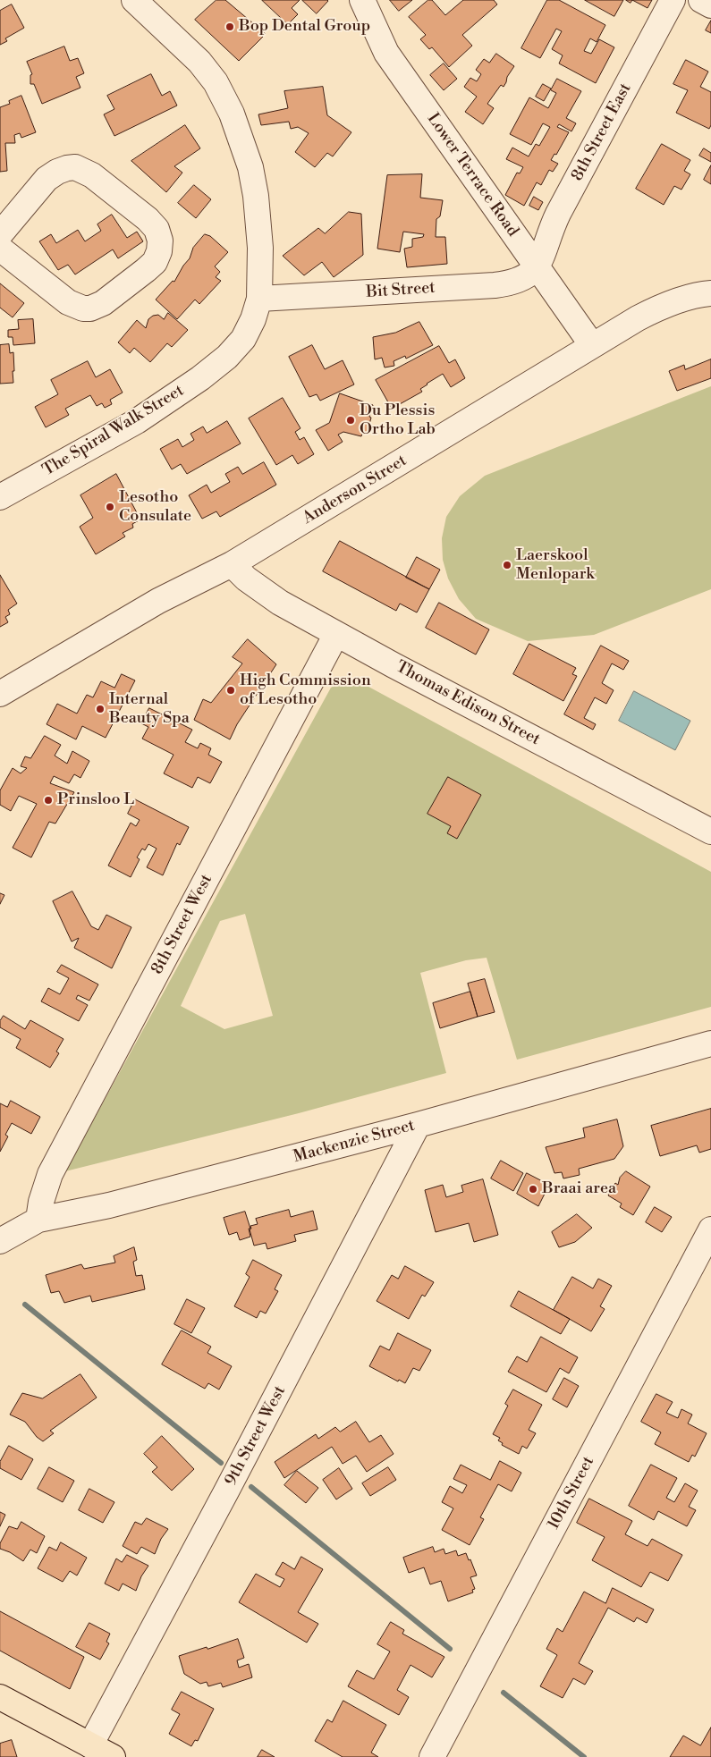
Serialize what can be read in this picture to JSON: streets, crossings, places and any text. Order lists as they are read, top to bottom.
{
  "streets": {
    "street": [
      "8th Street East",
      "Lower Terrace Road",
      "Bit Street",
      "The Spiral Walk Street",
      "Anderson Street",
      "Thomas Edison Street",
      "8th Street West",
      "Mackenzie Street",
      "9th Street West",
      "10th Street"
    ]
  },
  "crossings": [
    ["8th Street East", "Lower Terrace Road"],
    ["8th Street East", "Bit Street"],
    ["Lower Terrace Road", "Bit Street"],
    ["Lower Terrace Road", "Anderson Street"],
    ["Bit Street", "The Spiral Walk Street"],
    ["Anderson Street", "Thomas Edison Street"],
    ["Thomas Edison Street", "8th Street West"],
    ["8th Street West", "Mackenzie Street"],
    ["Mackenzie Street", "9th Street West"]
  ],
  "places": [
    "Bop Dental Group",
    "Du Plessis Ortho Lab",
    "Lesotho Consulate",
    "Laerskool Menlopark",
    "High Commission of Lesotho",
    "Internal Beauty Spa",
    "Prinsloo L",
    "Braai area"
  ]
}
